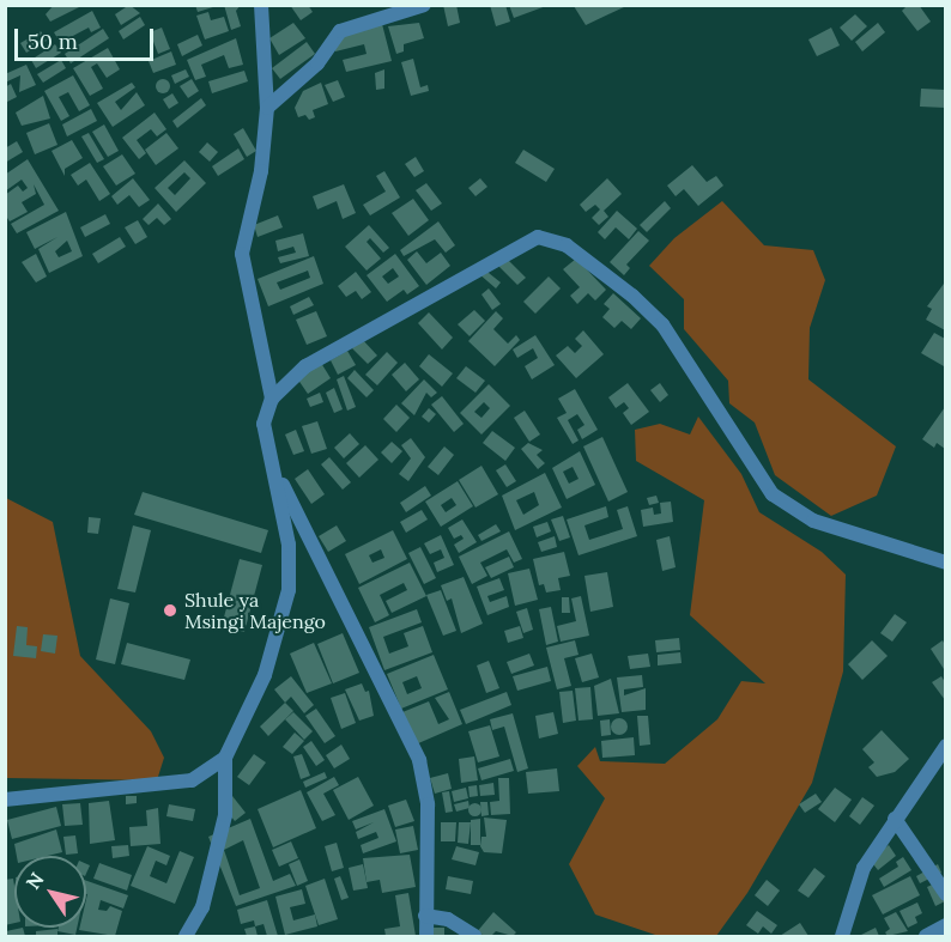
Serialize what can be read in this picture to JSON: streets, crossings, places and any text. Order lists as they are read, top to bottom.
{
  "places": ["Shule ya Msingi Majengo"],
  "scale_bar": "50 m",
  "north": "top left"
}
